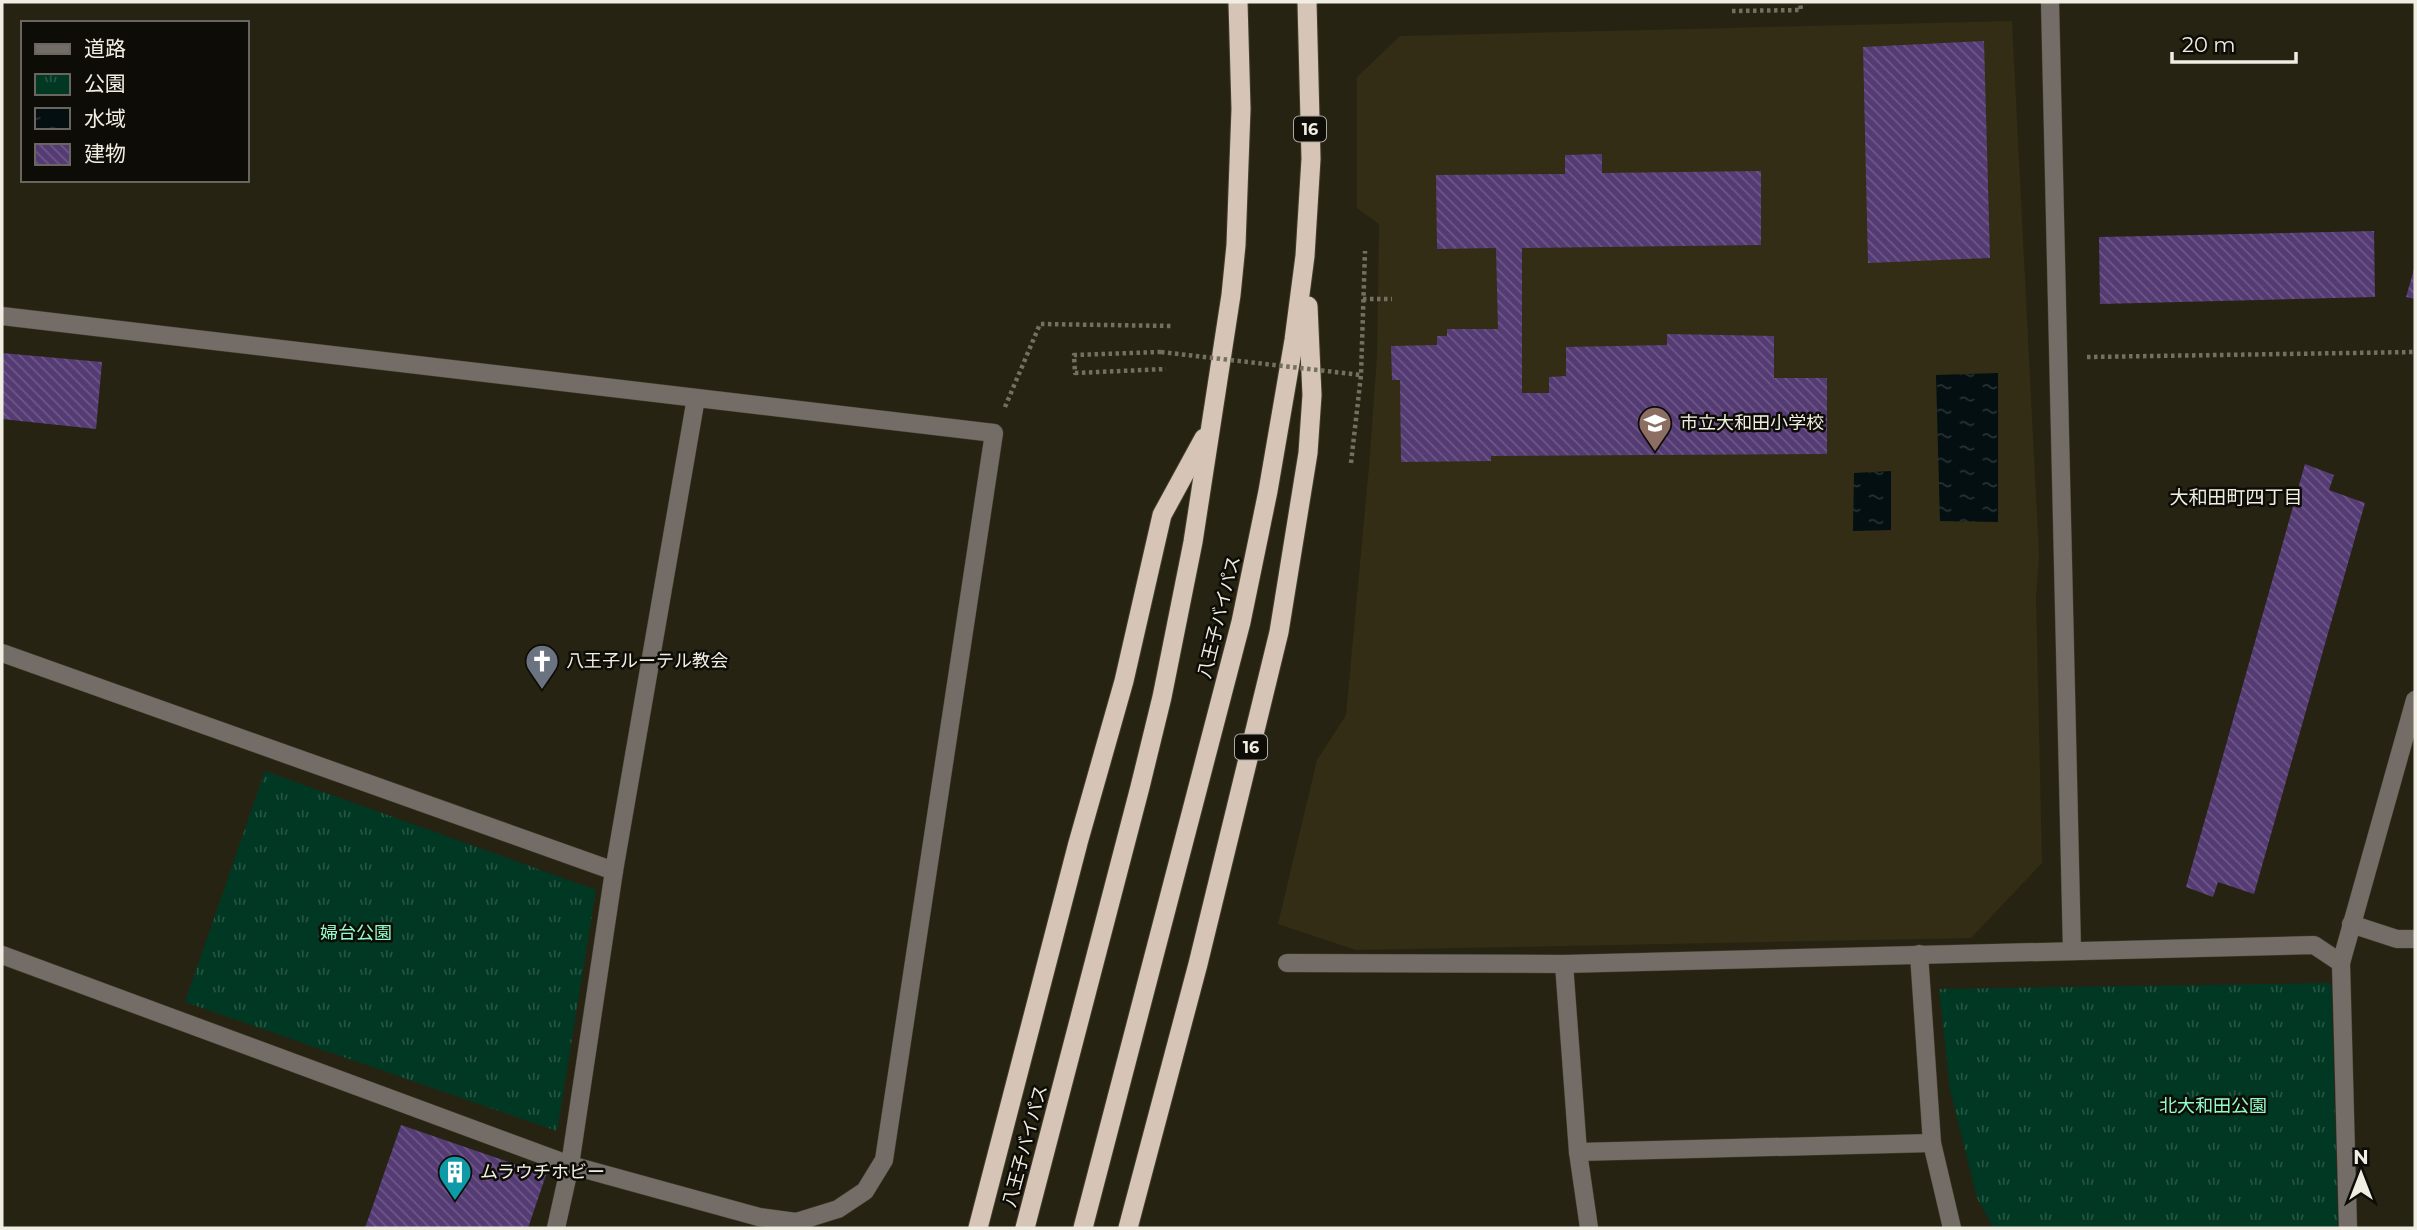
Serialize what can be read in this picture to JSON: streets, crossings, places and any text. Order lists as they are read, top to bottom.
{
  "streets": {
    "highway": ["16", "八王子バイパス"]
  },
  "crossings": [
    ["16", "八王子バイパス"]
  ],
  "districts": ["大和田町四丁目"],
  "parks": ["婦台公園", "北大和田公園"],
  "places": {
    "school or university": ["市立大和田小学校"],
    "church": ["八王子ルーテル教会"],
    "building": ["ムラウチホビー"]
  },
  "legend": [
    "道路",
    "公園",
    "水域",
    "建物"
  ],
  "scale_bar": "20 m",
  "north": "top"
}
